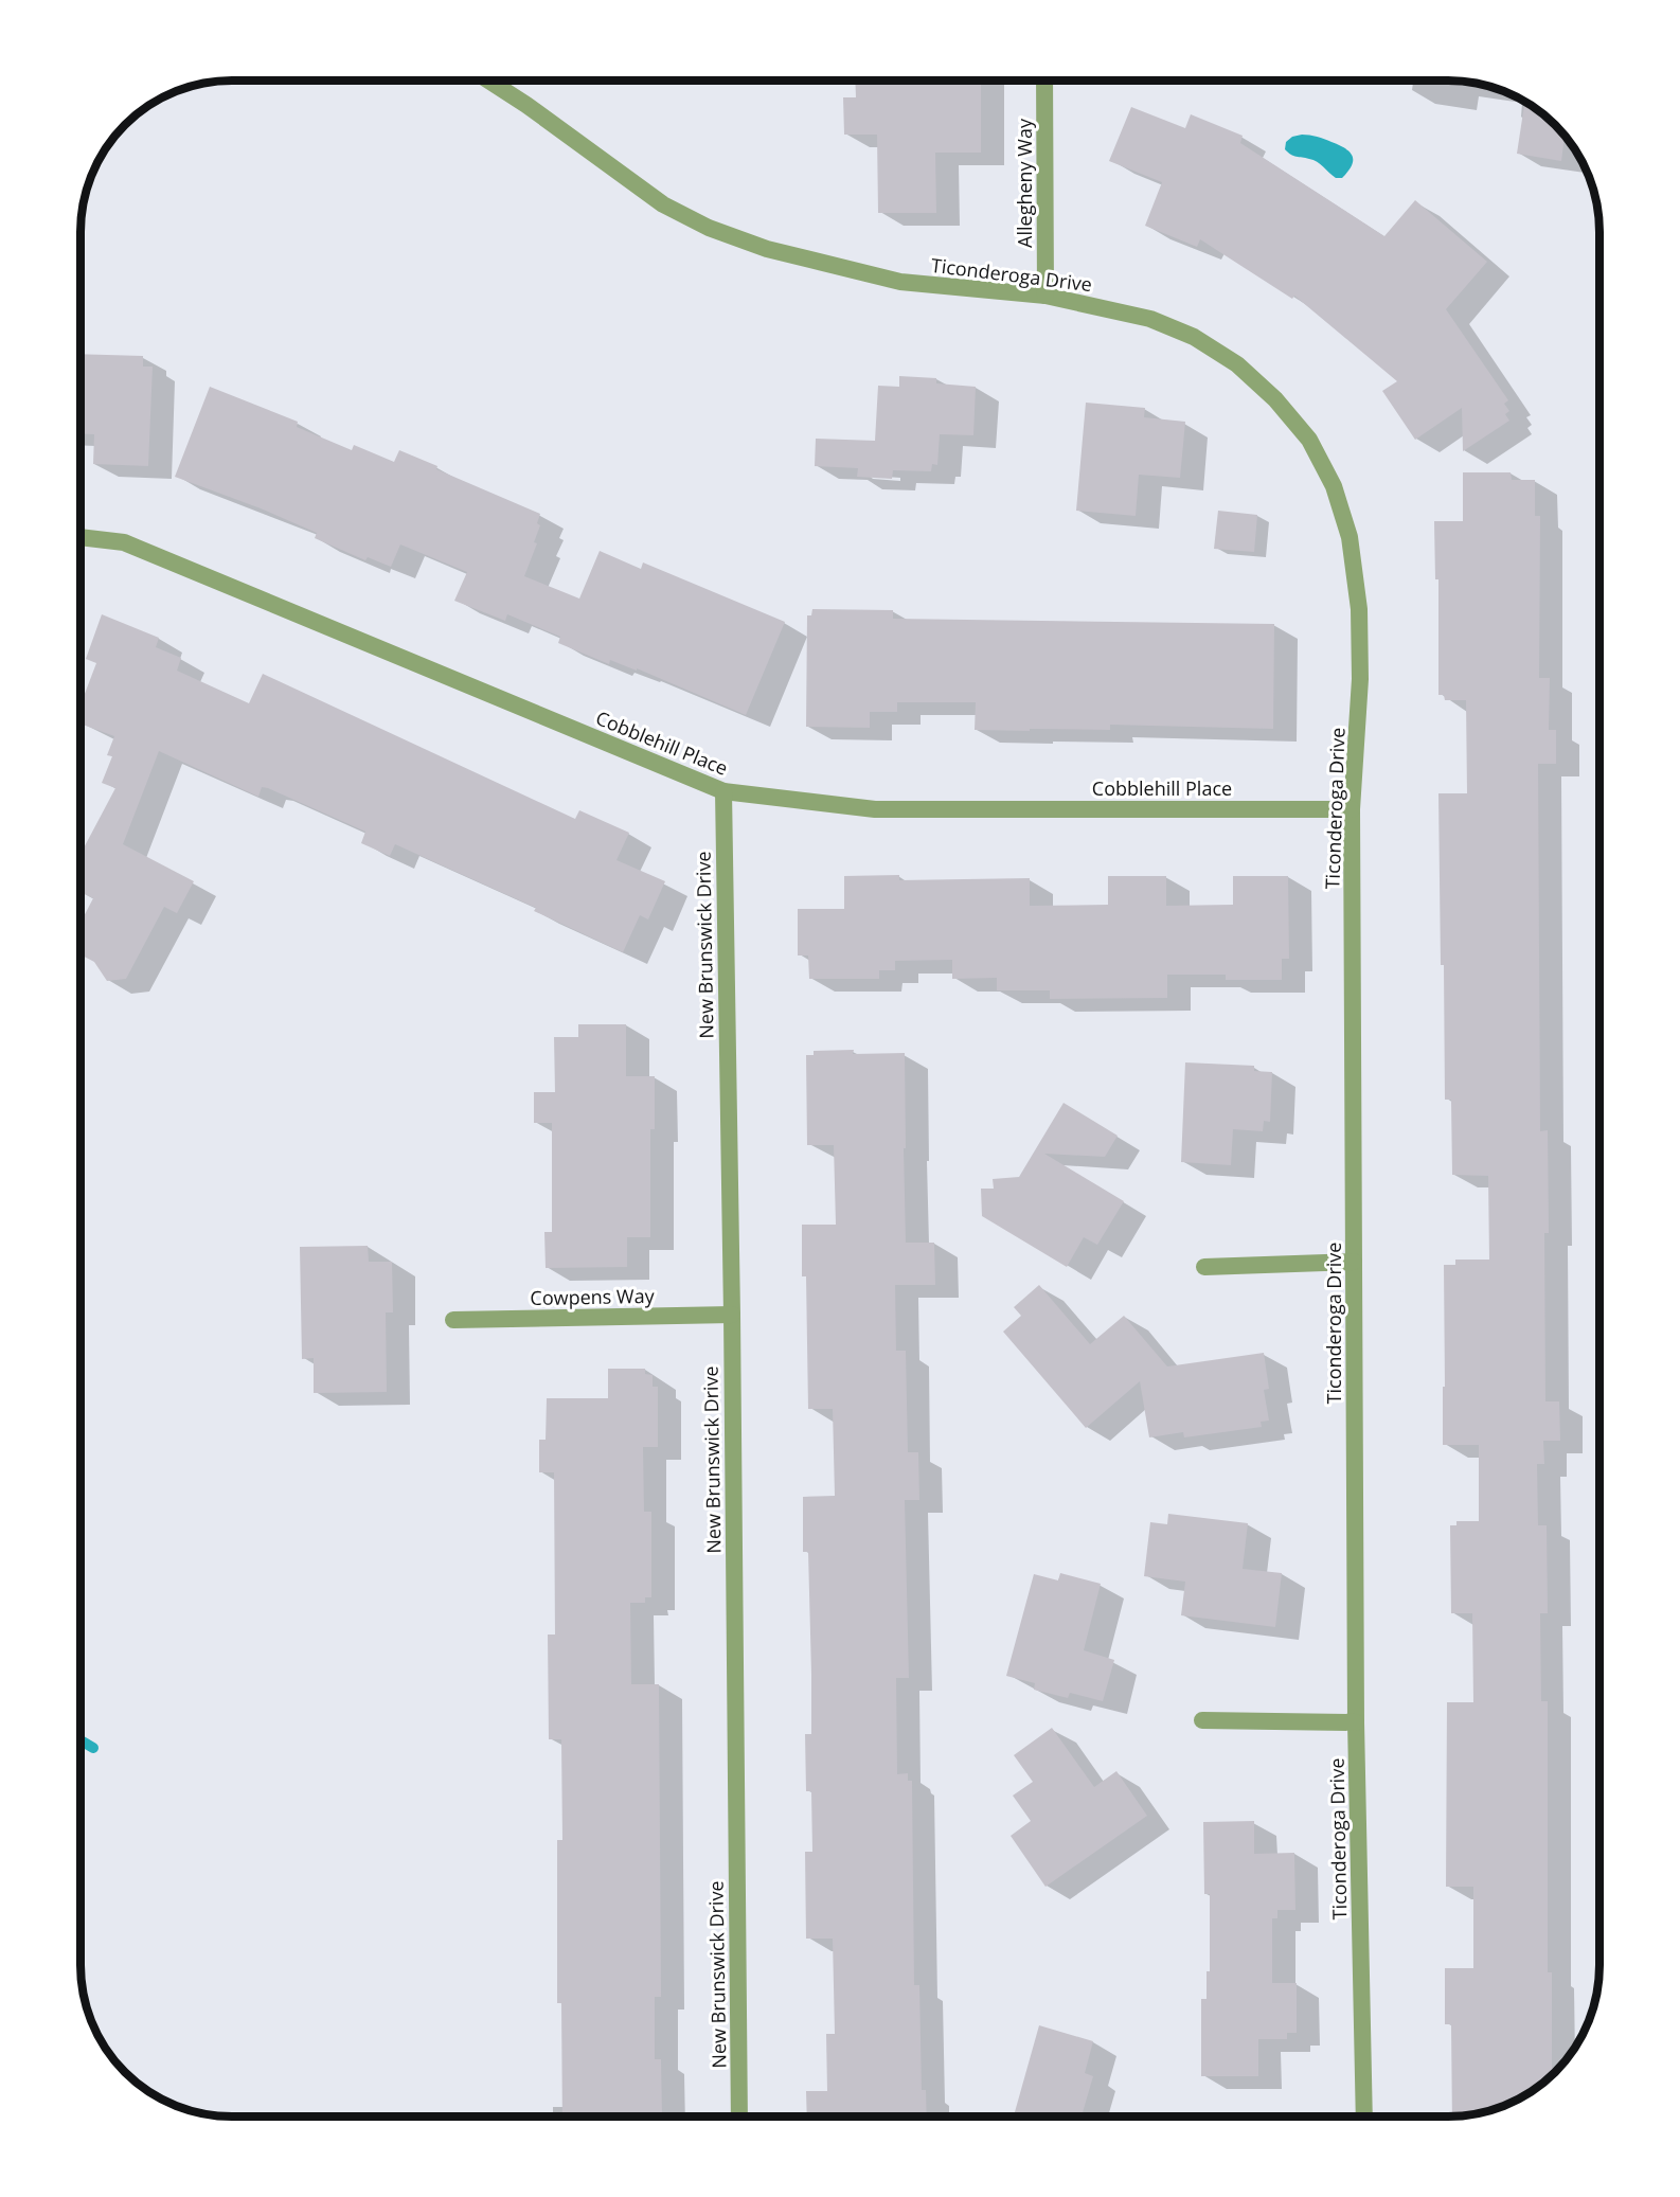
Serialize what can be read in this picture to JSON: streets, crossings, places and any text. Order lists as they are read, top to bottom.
{
  "streets": {
    "street": [
      "Allegheny Way",
      "Ticonderoga Drive",
      "Cobblehill Place",
      "New Brunswick Drive",
      "Cowpens Way"
    ]
  },
  "crossings": [
    ["Allegheny Way", "Ticonderoga Drive"],
    ["Ticonderoga Drive", "Cobblehill Place"],
    ["Cobblehill Place", "New Brunswick Drive"],
    ["New Brunswick Drive", "Cowpens Way"]
  ]
}
